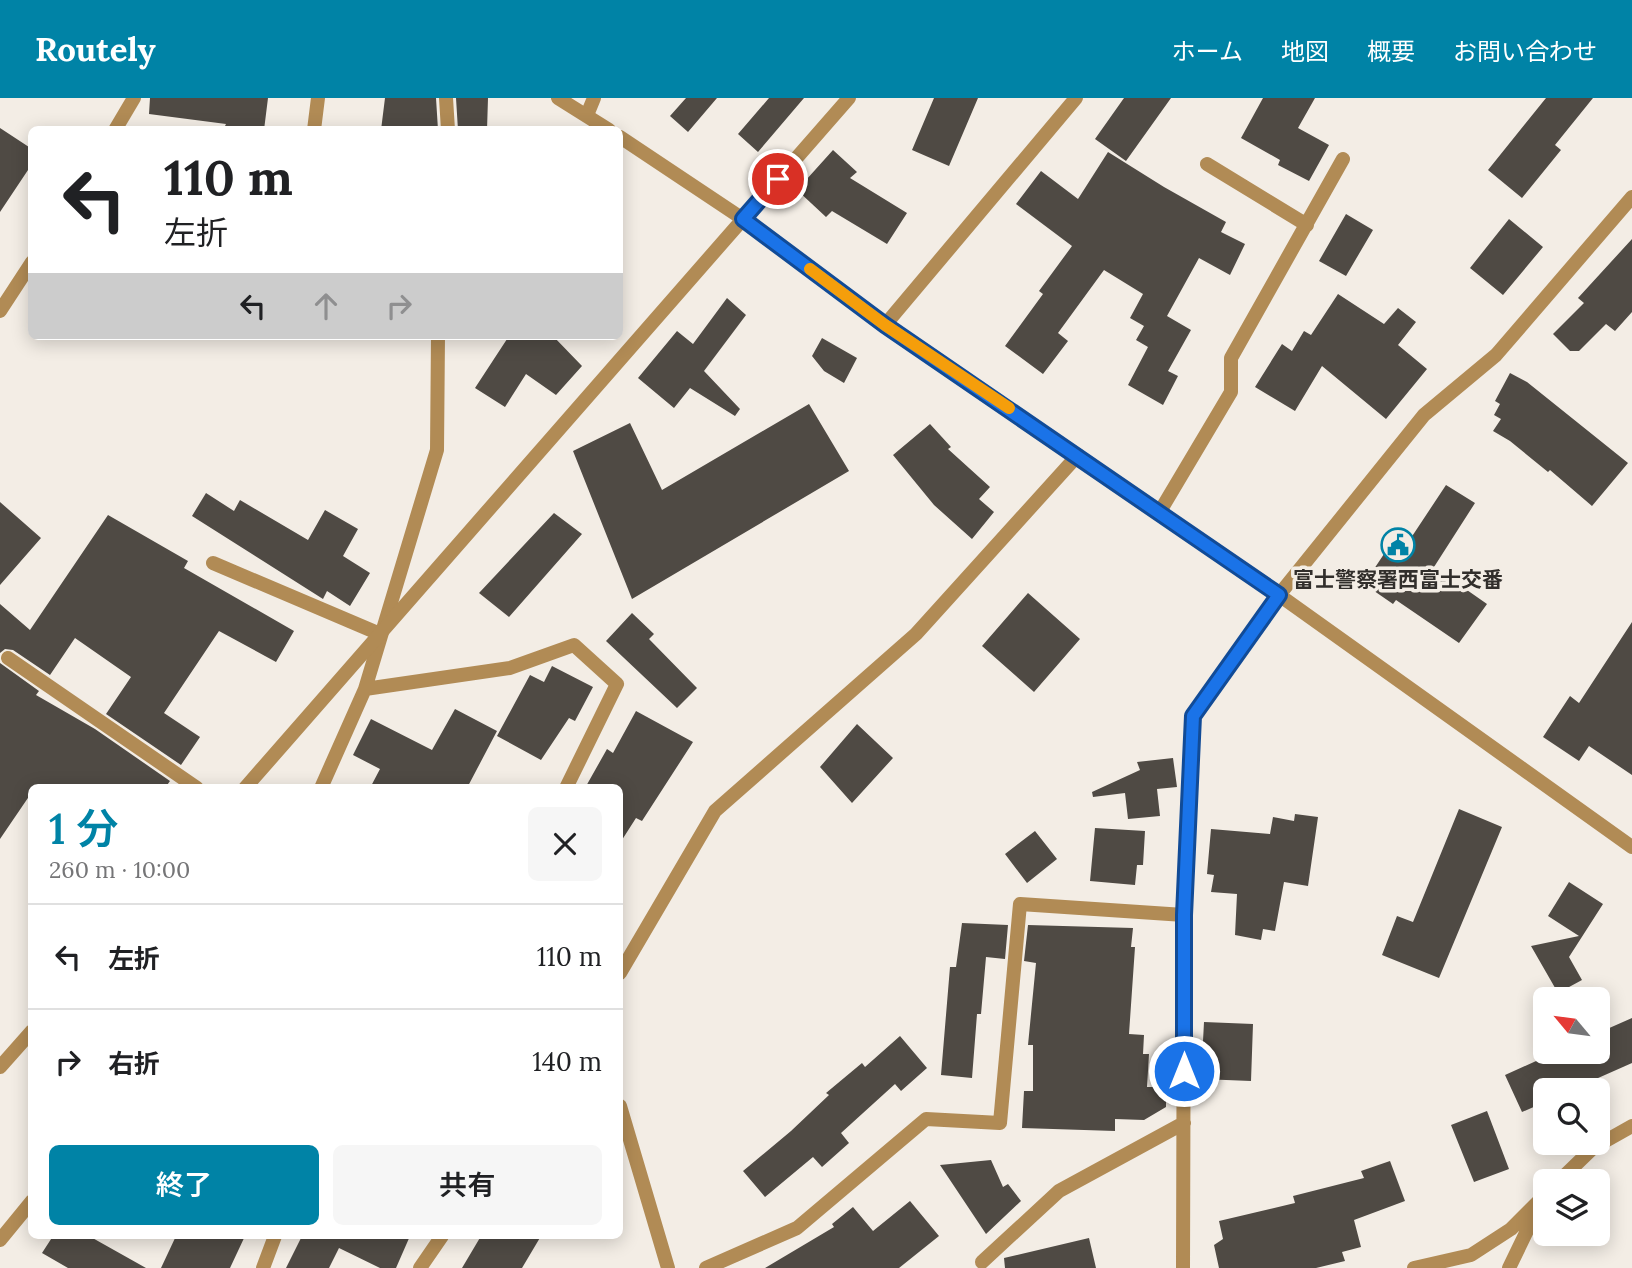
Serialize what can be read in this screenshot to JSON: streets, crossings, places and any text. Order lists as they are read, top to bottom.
{
  "places": {
    "public building": ["富士警察署西富士交番"]
  },
  "north": "top left",
  "page": {
    "header": "Routely",
    "nav": [
      "ホーム",
      "地図",
      "概要",
      "お問い合わせ"
    ],
    "turn": ["110 m", "左折"],
    "heading": ["1 分", "260 m · 10:00"],
    "list": [
      {
        "name": "左折",
        "value": "110 m"
      },
      {
        "name": "右折",
        "value": "140 m"
      }
    ],
    "buttons": ["終了", "共有"]
  }
}
